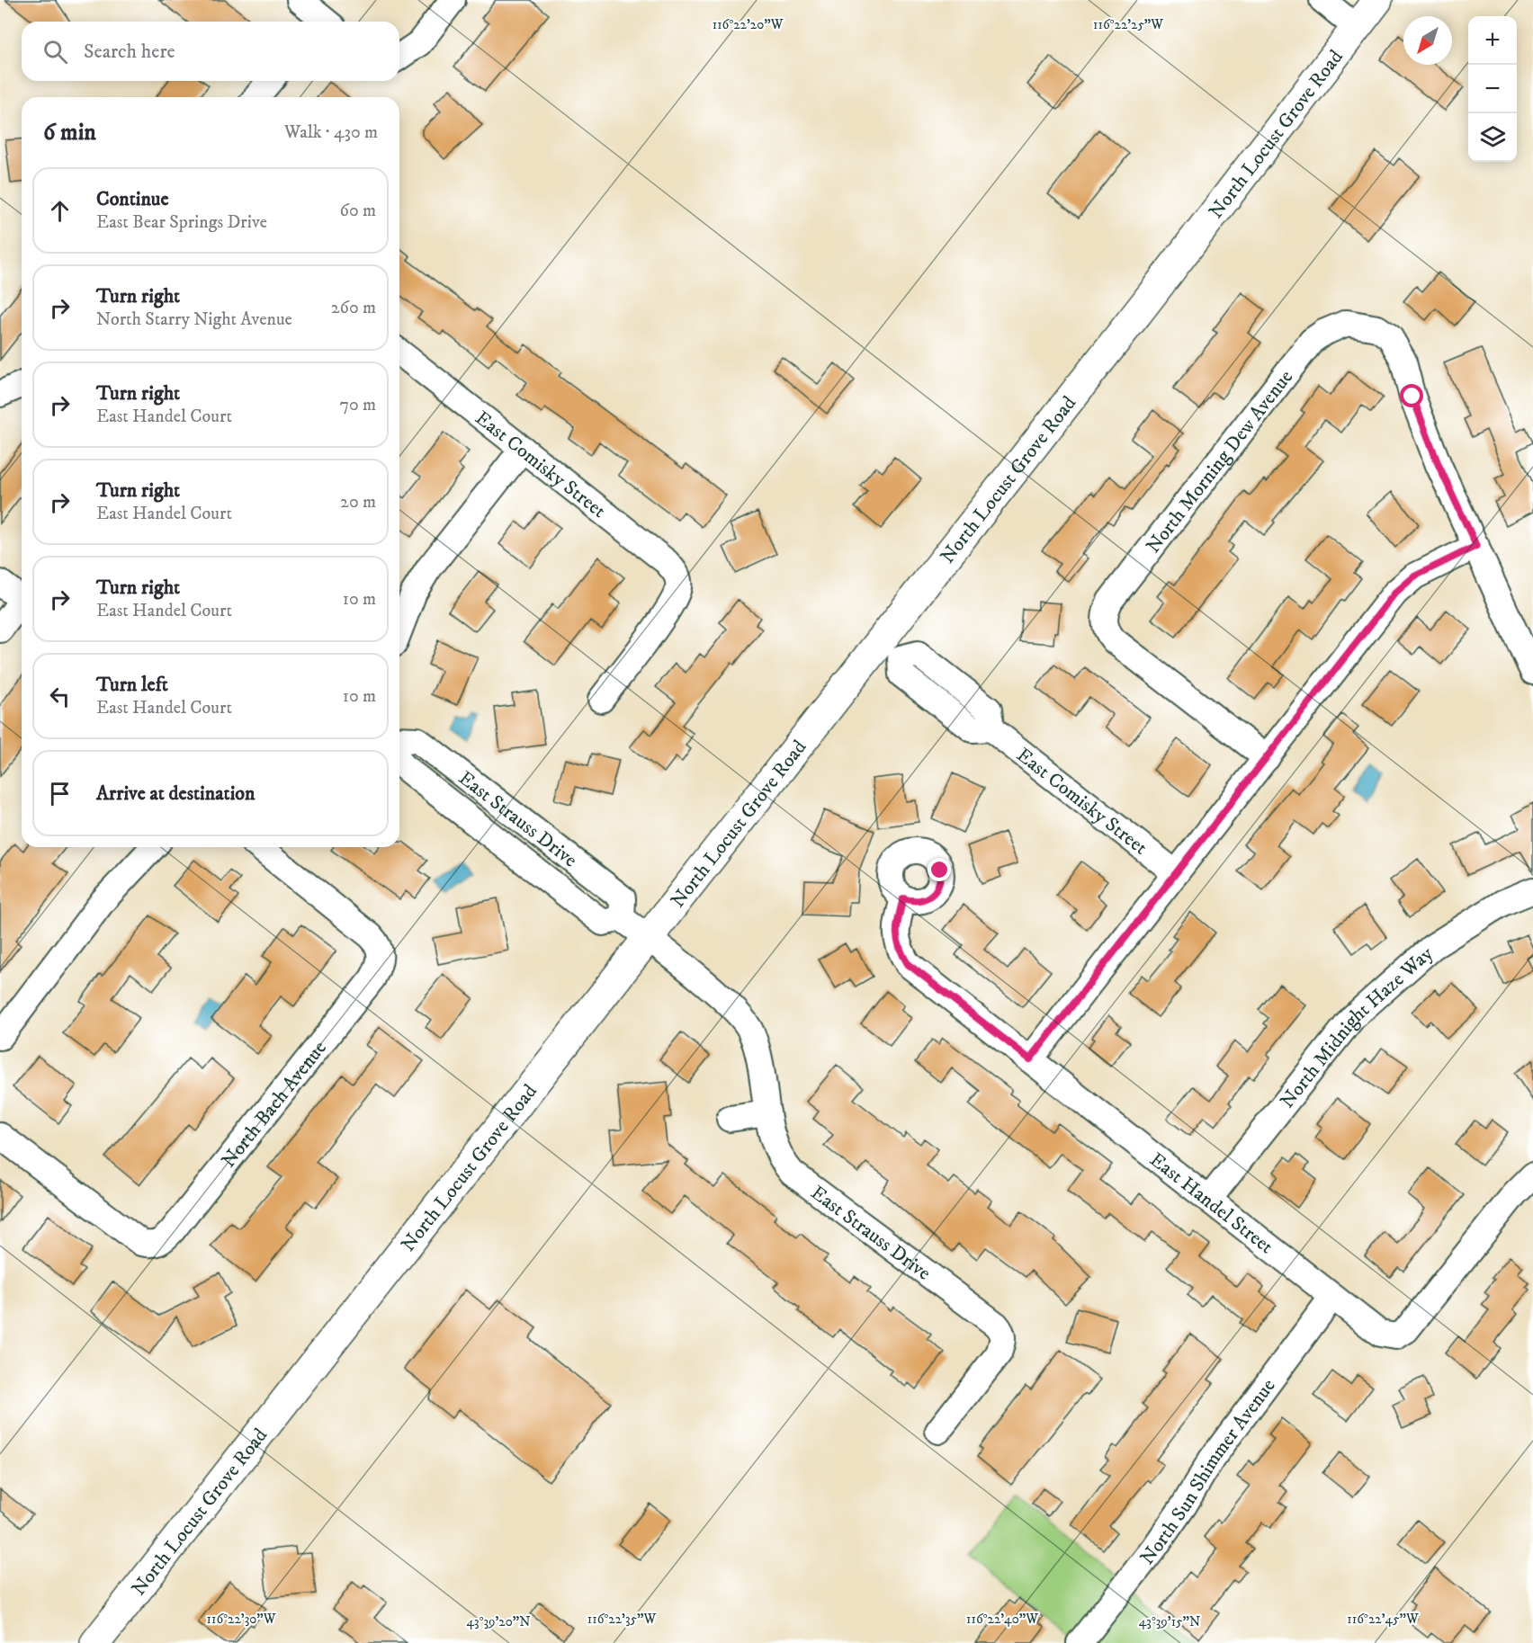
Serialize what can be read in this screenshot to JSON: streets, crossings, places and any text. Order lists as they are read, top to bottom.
{
  "streets": {
    "main road": ["North Locust Grove Road"],
    "street": [
      "North Morning Dew Avenue",
      "East Comisky Street",
      "East Strauss Drive",
      "North Midnight Haze Way",
      "North Bach Avenue",
      "East Handel Street",
      "North Sun Shimmer Avenue"
    ]
  },
  "crossings": [
    ["North Locust Grove Road", "East Comisky Street"],
    ["North Locust Grove Road", "East Strauss Drive"],
    ["North Midnight Haze Way", "East Handel Street"],
    ["East Handel Street", "North Sun Shimmer Avenue"]
  ],
  "north": "bottom left",
  "page": {
    "map_buttons": ["+", "−"],
    "search": "Search here",
    "heading": ["6 min", "Walk · 430 m"],
    "list": [
      ["Continue", "East Bear Springs Drive", "60 m"],
      ["Turn right", "North Starry Night Avenue", "260 m"],
      ["Turn right", "East Handel Court", "70 m"],
      ["Turn right", "East Handel Court", "20 m"],
      ["Turn right", "East Handel Court", "10 m"],
      ["Turn left", "East Handel Court", "10 m"],
      "Arrive at destination"
    ]
  },
  "coordinates": [
    "116°22'20\"W",
    "116°22'25\"W",
    "116°22'30\"W",
    "116°22'35\"W",
    "116°22'40\"W",
    "116°22'45\"W",
    "43°39'20\"N",
    "43°39'15\"N"
  ]
}
